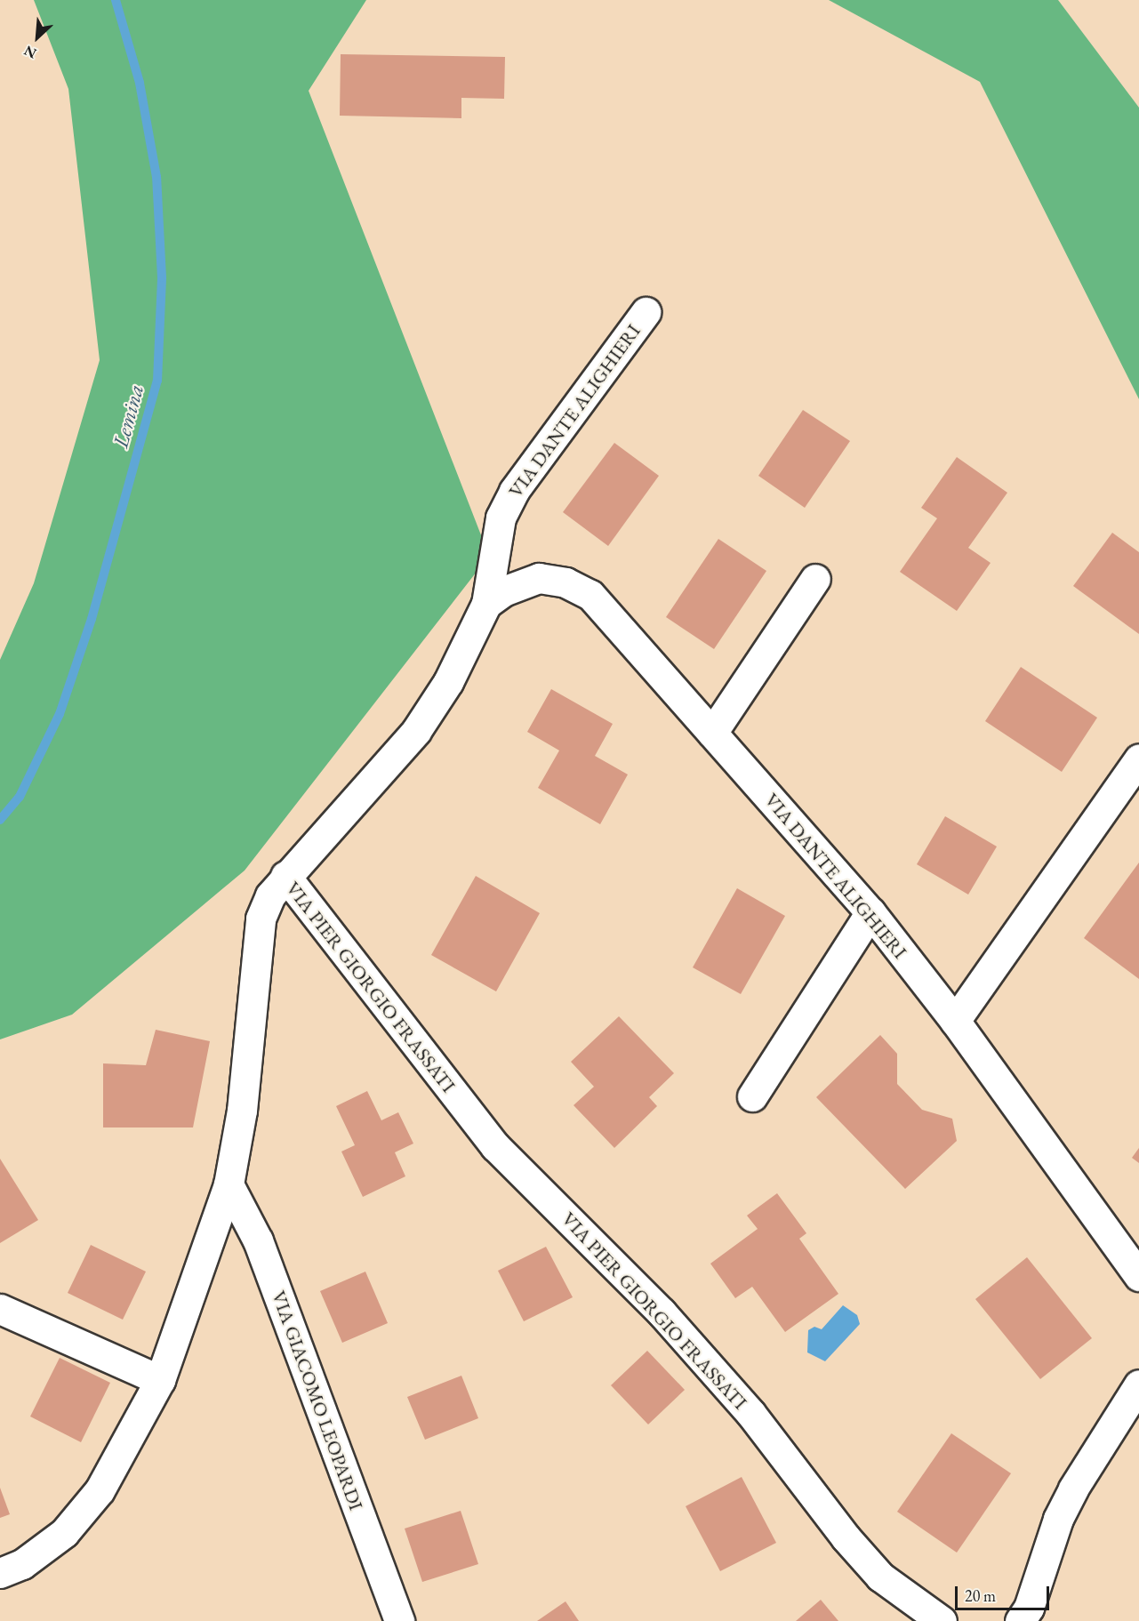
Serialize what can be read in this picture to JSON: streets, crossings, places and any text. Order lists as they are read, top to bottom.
{
  "streets": {
    "street": ["VIA DANTE ALIGHIERI", "VIA PIER GIORGIO FRASSATI", "VIA GIACOMO LEOPARDI"]
  },
  "crossings": [
    ["VIA DANTE ALIGHIERI", "VIA PIER GIORGIO FRASSATI"],
    ["VIA PIER GIORGIO FRASSATI", "VIA GIACOMO LEOPARDI"]
  ],
  "water": ["Lemina"],
  "scale_bar": "20 m",
  "north": "bottom left"
}
